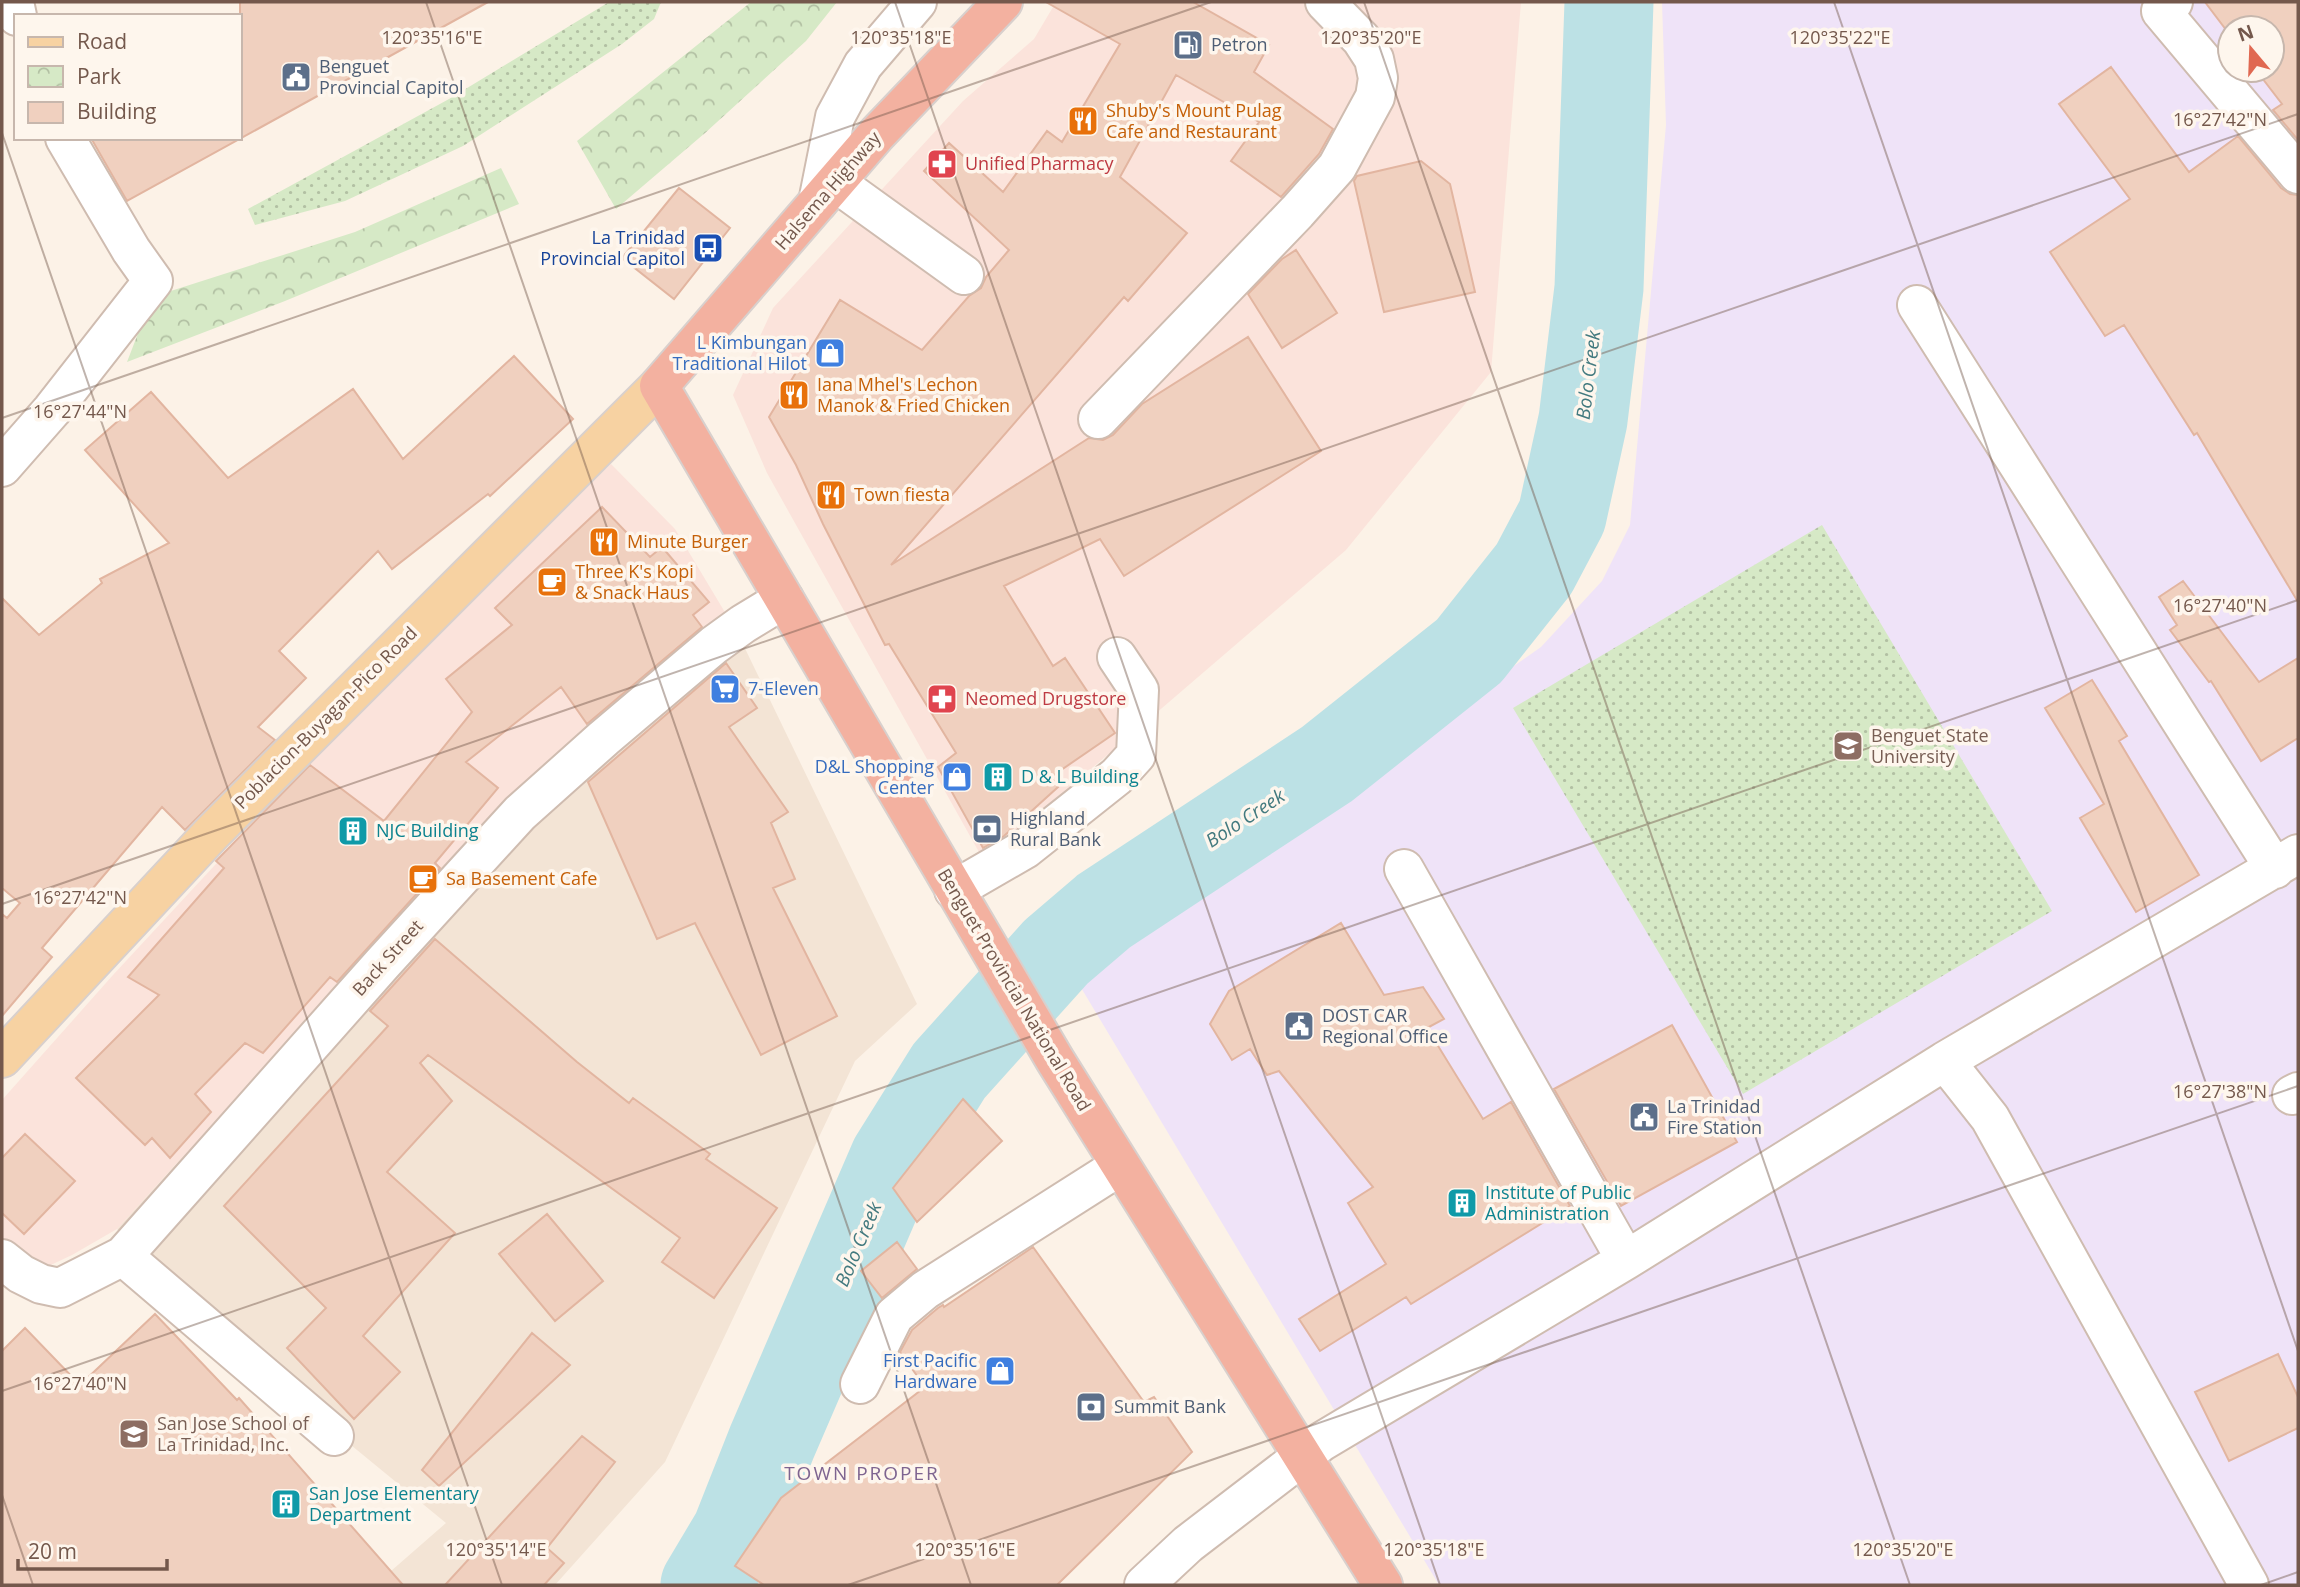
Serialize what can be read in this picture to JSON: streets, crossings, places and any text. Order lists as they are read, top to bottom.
{
  "streets": {
    "highway": ["Halsema Highway", "Benguet Provincial National Road"],
    "main road": ["Poblacion-Buyagan-Pico Road"],
    "street": ["Back Street"]
  },
  "crossings": [
    ["Halsema Highway", "Poblacion-Buyagan-Pico Road"],
    ["Halsema Highway", "Benguet Provincial National Road"],
    ["Poblacion-Buyagan-Pico Road", "Benguet Provincial National Road"],
    ["Back Street", "Benguet Provincial National Road"]
  ],
  "districts": ["TOWN PROPER"],
  "water": ["Bolo Creek"],
  "places": {
    "fuel station": ["Petron"],
    "public building": ["Benguet Provincial Capitol", "DOST CAR Regional Office", "La Trinidad Fire Station"],
    "restaurant": [
      "Shuby's Mount Pulag Cafe and Restaurant",
      "Iana Mhel's Lechon Manok & Fried Chicken",
      "Town fiesta",
      "Minute Burger"
    ],
    "pharmacy": ["Unified Pharmacy", "Neomed Drugstore"],
    "bus stop": ["La Trinidad Provincial Capitol"],
    "shop": ["L Kimbungan Traditional Hilot", "D&L Shopping Center", "First Pacific Hardware"],
    "cafe": ["Three K's Kopi & Snack Haus", "Sa Basement Cafe"],
    "supermarket": ["7-Eleven"],
    "school or university": ["Benguet State University", "San Jose School of La Trinidad, Inc."],
    "building": [
      "D & L Building",
      "NJC Building",
      "Institute of Public Administration",
      "San Jose Elementary Department"
    ],
    "bank": ["Highland Rural Bank", "Summit Bank"]
  },
  "legend": ["Road", "Park", "Building"],
  "scale_bar": "20 m",
  "north": "top",
  "coordinates": [
    "120°35'22\"E",
    "120°35'16\"E",
    "120°35'18\"E",
    "120°35'20\"E",
    "16°27'42\"N",
    "16°27'44\"N",
    "16°27'40\"N",
    "16°27'38\"N",
    "120°35'14\"E"
  ]
}
